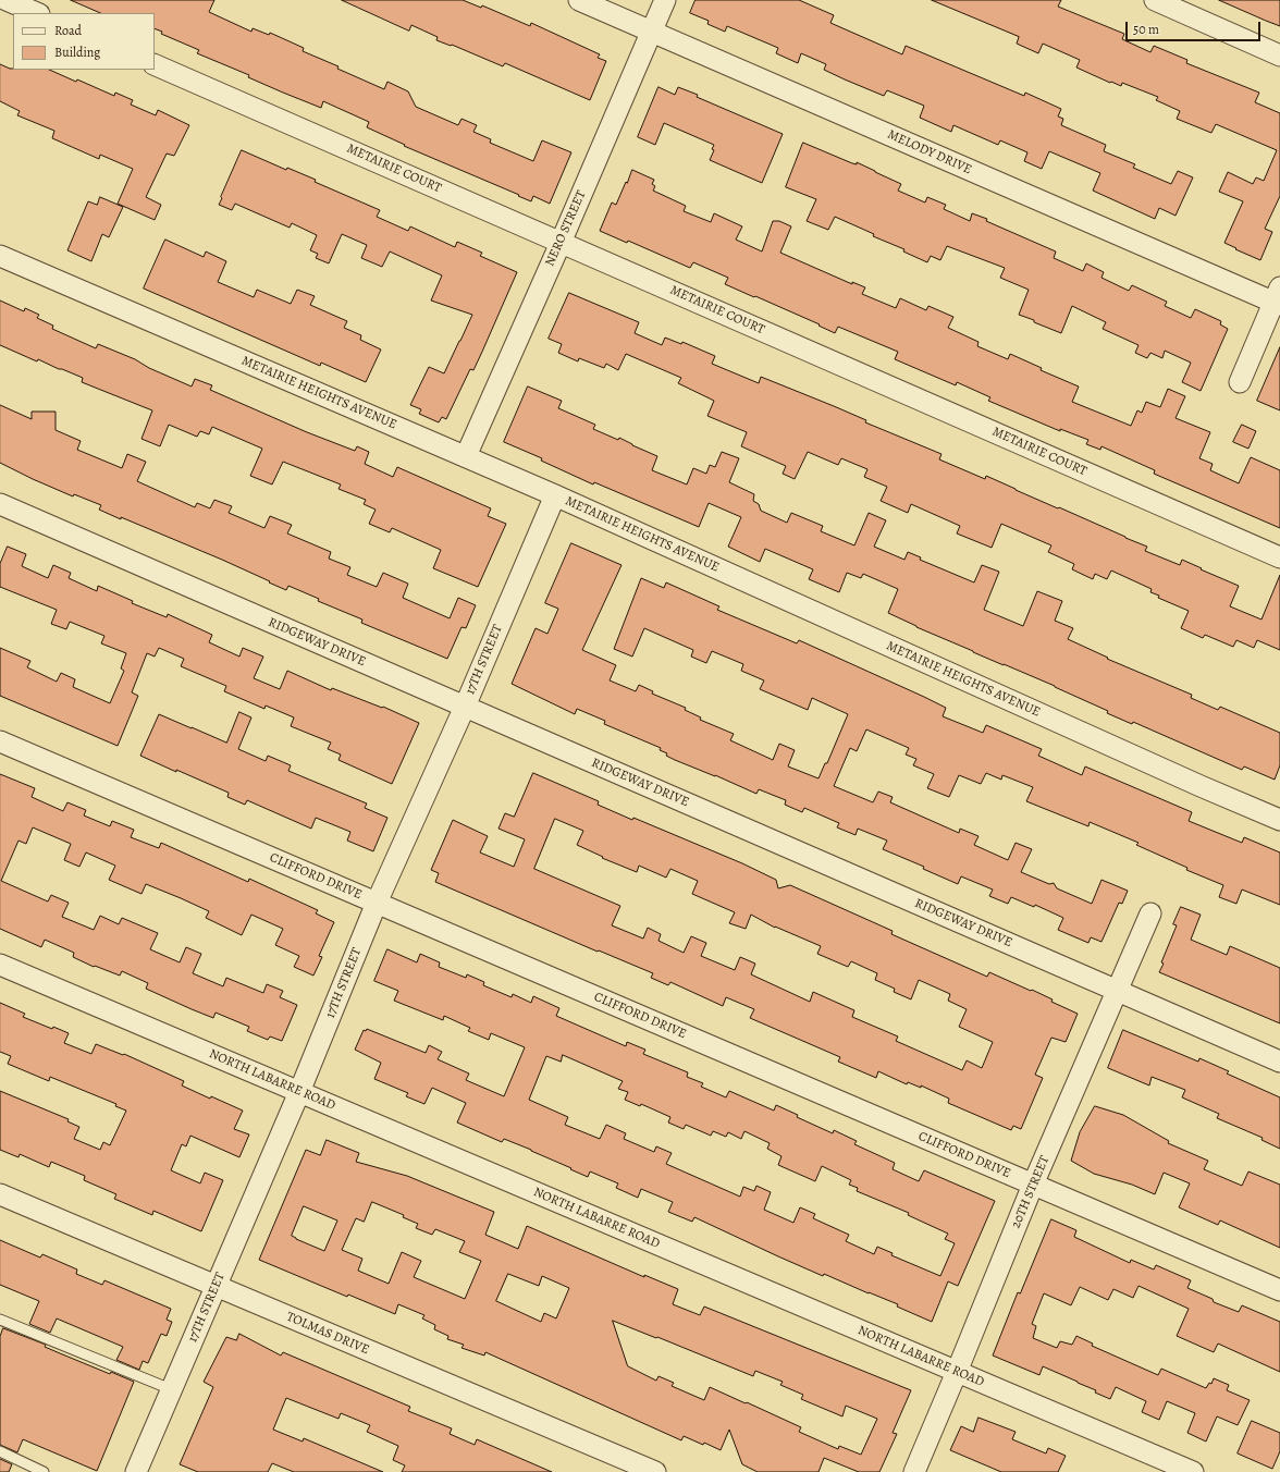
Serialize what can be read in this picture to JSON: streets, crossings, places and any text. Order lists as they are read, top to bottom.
{
  "streets": {
    "street": [
      "MELODY DRIVE",
      "METAIRIE COURT",
      "NERO STREET",
      "METAIRIE HEIGHTS AVENUE",
      "RIDGEWAY DRIVE",
      "17TH STREET",
      "CLIFFORD DRIVE",
      "NORTH LABARRE ROAD",
      "20TH STREET",
      "TOLMAS DRIVE"
    ]
  },
  "crossings": [
    ["MELODY DRIVE", "NERO STREET"],
    ["METAIRIE COURT", "NERO STREET"],
    ["NERO STREET", "METAIRIE HEIGHTS AVENUE"],
    ["METAIRIE HEIGHTS AVENUE", "17TH STREET"],
    ["RIDGEWAY DRIVE", "17TH STREET"],
    ["RIDGEWAY DRIVE", "20TH STREET"],
    ["17TH STREET", "CLIFFORD DRIVE"],
    ["17TH STREET", "NORTH LABARRE ROAD"],
    ["17TH STREET", "TOLMAS DRIVE"],
    ["CLIFFORD DRIVE", "20TH STREET"],
    ["NORTH LABARRE ROAD", "20TH STREET"]
  ],
  "legend": ["Road", "Building"],
  "scale_bar": "50 m"
}
